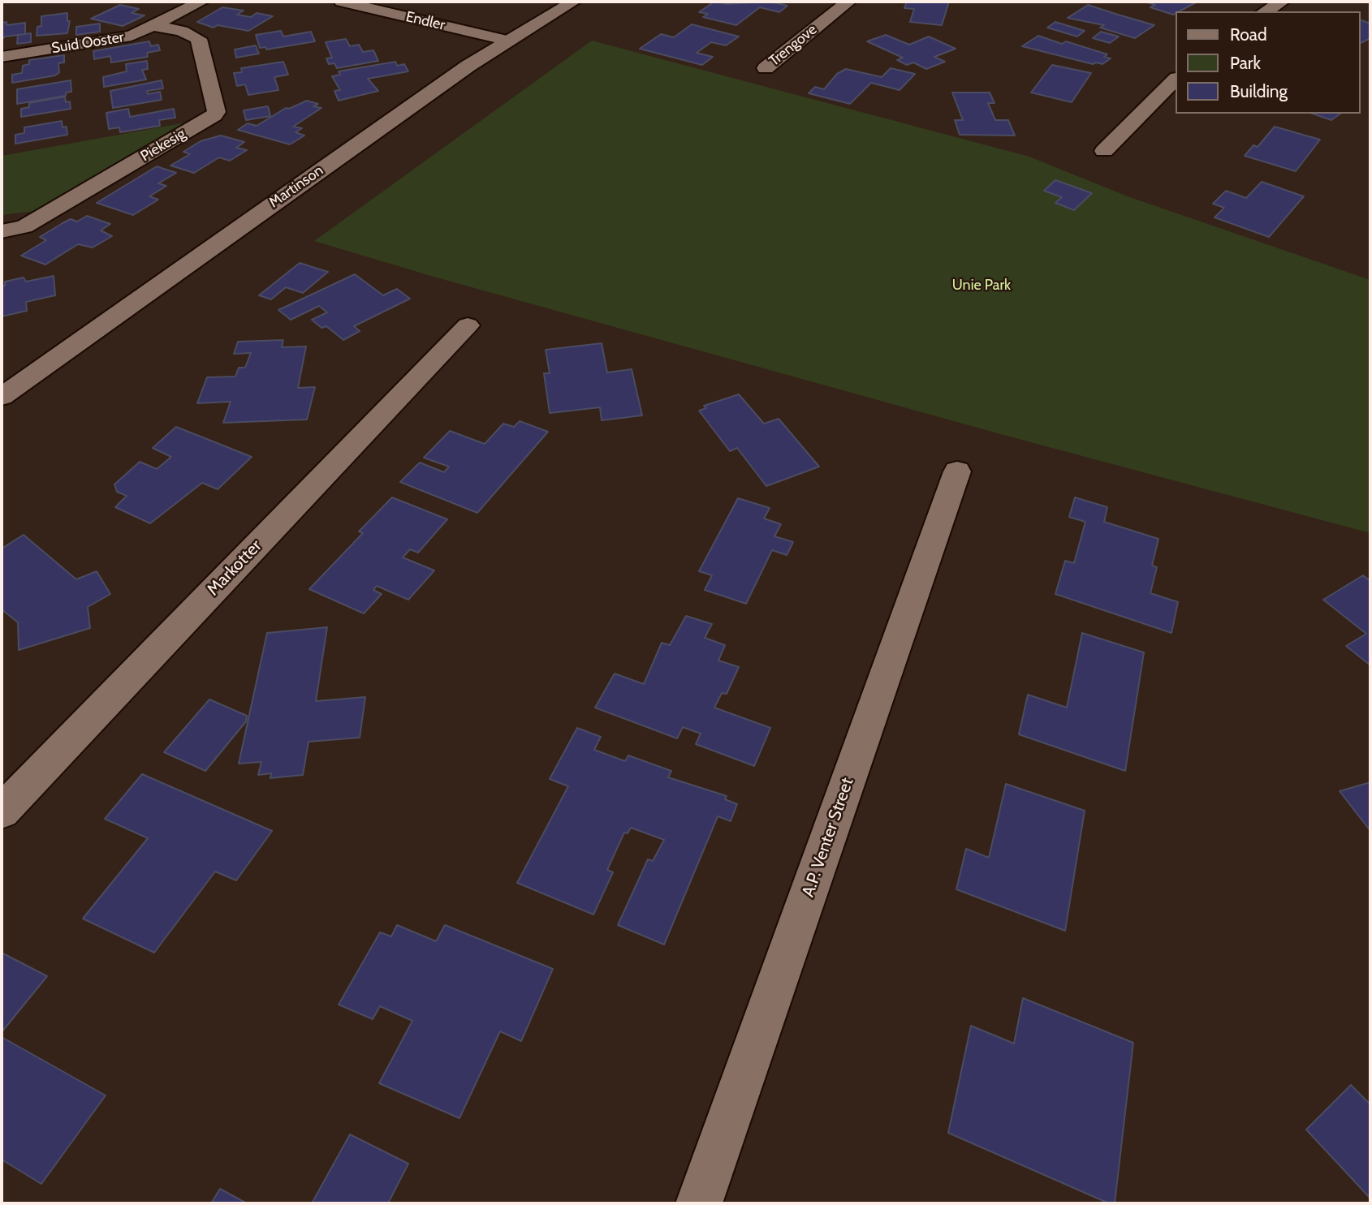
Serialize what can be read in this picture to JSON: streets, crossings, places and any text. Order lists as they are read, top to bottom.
{
  "streets": {
    "street": [
      "Endler",
      "Suid Ooster",
      "Trengove",
      "Piekesig",
      "Martinson",
      "Markotter",
      "A.P. Venter Street"
    ]
  },
  "crossings": [
    ["Endler", "Martinson"],
    ["Suid Ooster", "Piekesig"]
  ],
  "parks": ["Unie Park"],
  "legend": ["Road", "Park", "Building"]
}
